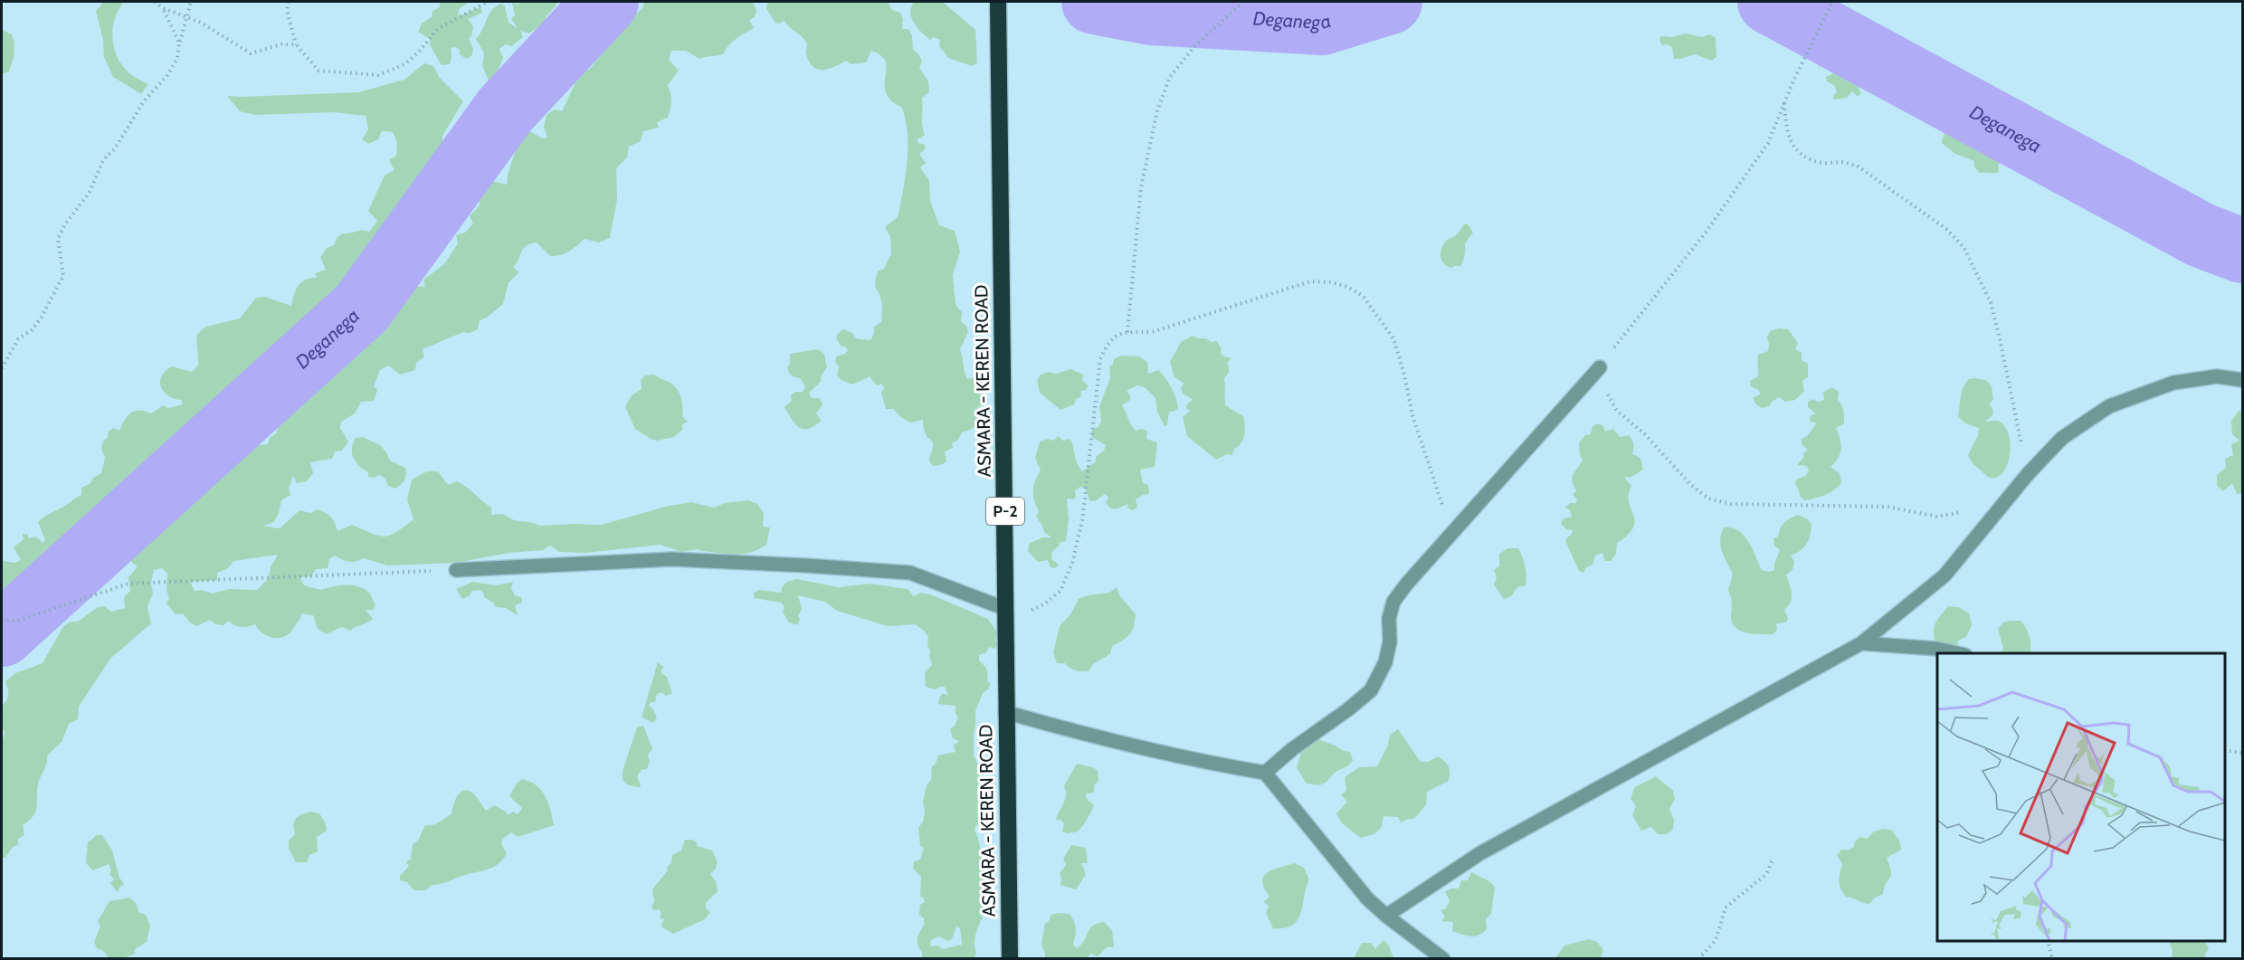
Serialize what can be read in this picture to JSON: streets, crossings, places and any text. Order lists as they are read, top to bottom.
{
  "streets": {
    "highway": ["ASMARA - KEREN ROAD", "P-2"]
  },
  "water": ["Deganega"]
}
